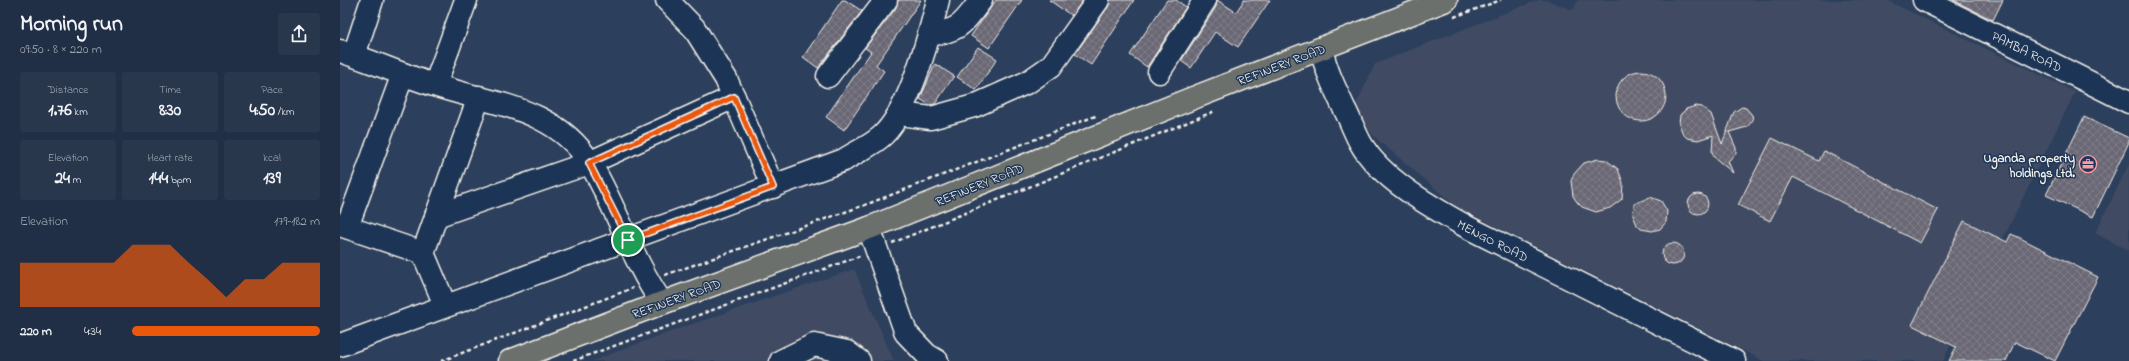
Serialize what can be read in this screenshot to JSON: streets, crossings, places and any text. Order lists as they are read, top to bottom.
{
  "streets": {
    "main road": ["REFINERY ROAD"],
    "street": ["PAMBA ROAD", "MENGO ROAD"]
  },
  "crossings": [
    ["REFINERY ROAD", "MENGO ROAD"]
  ],
  "places": {
    "office": ["Uganda property holdings Ltd."]
  },
  "page": {
    "heading": ["Morning run", "09:50 · 8 × 220 m"],
    "stats": [
      ["Distance", "1.76 km"],
      ["Time", "8:30"],
      ["Pace", "4:50 /km"],
      ["Elevation", "24 m"],
      ["Heart rate", "144 bpm"],
      ["kcal", "139"]
    ],
    "chart": ["Elevation", "179–182 m"],
    "list": [
      {
        "name": "220 m",
        "note": "4:34"
      }
    ]
  }
}
